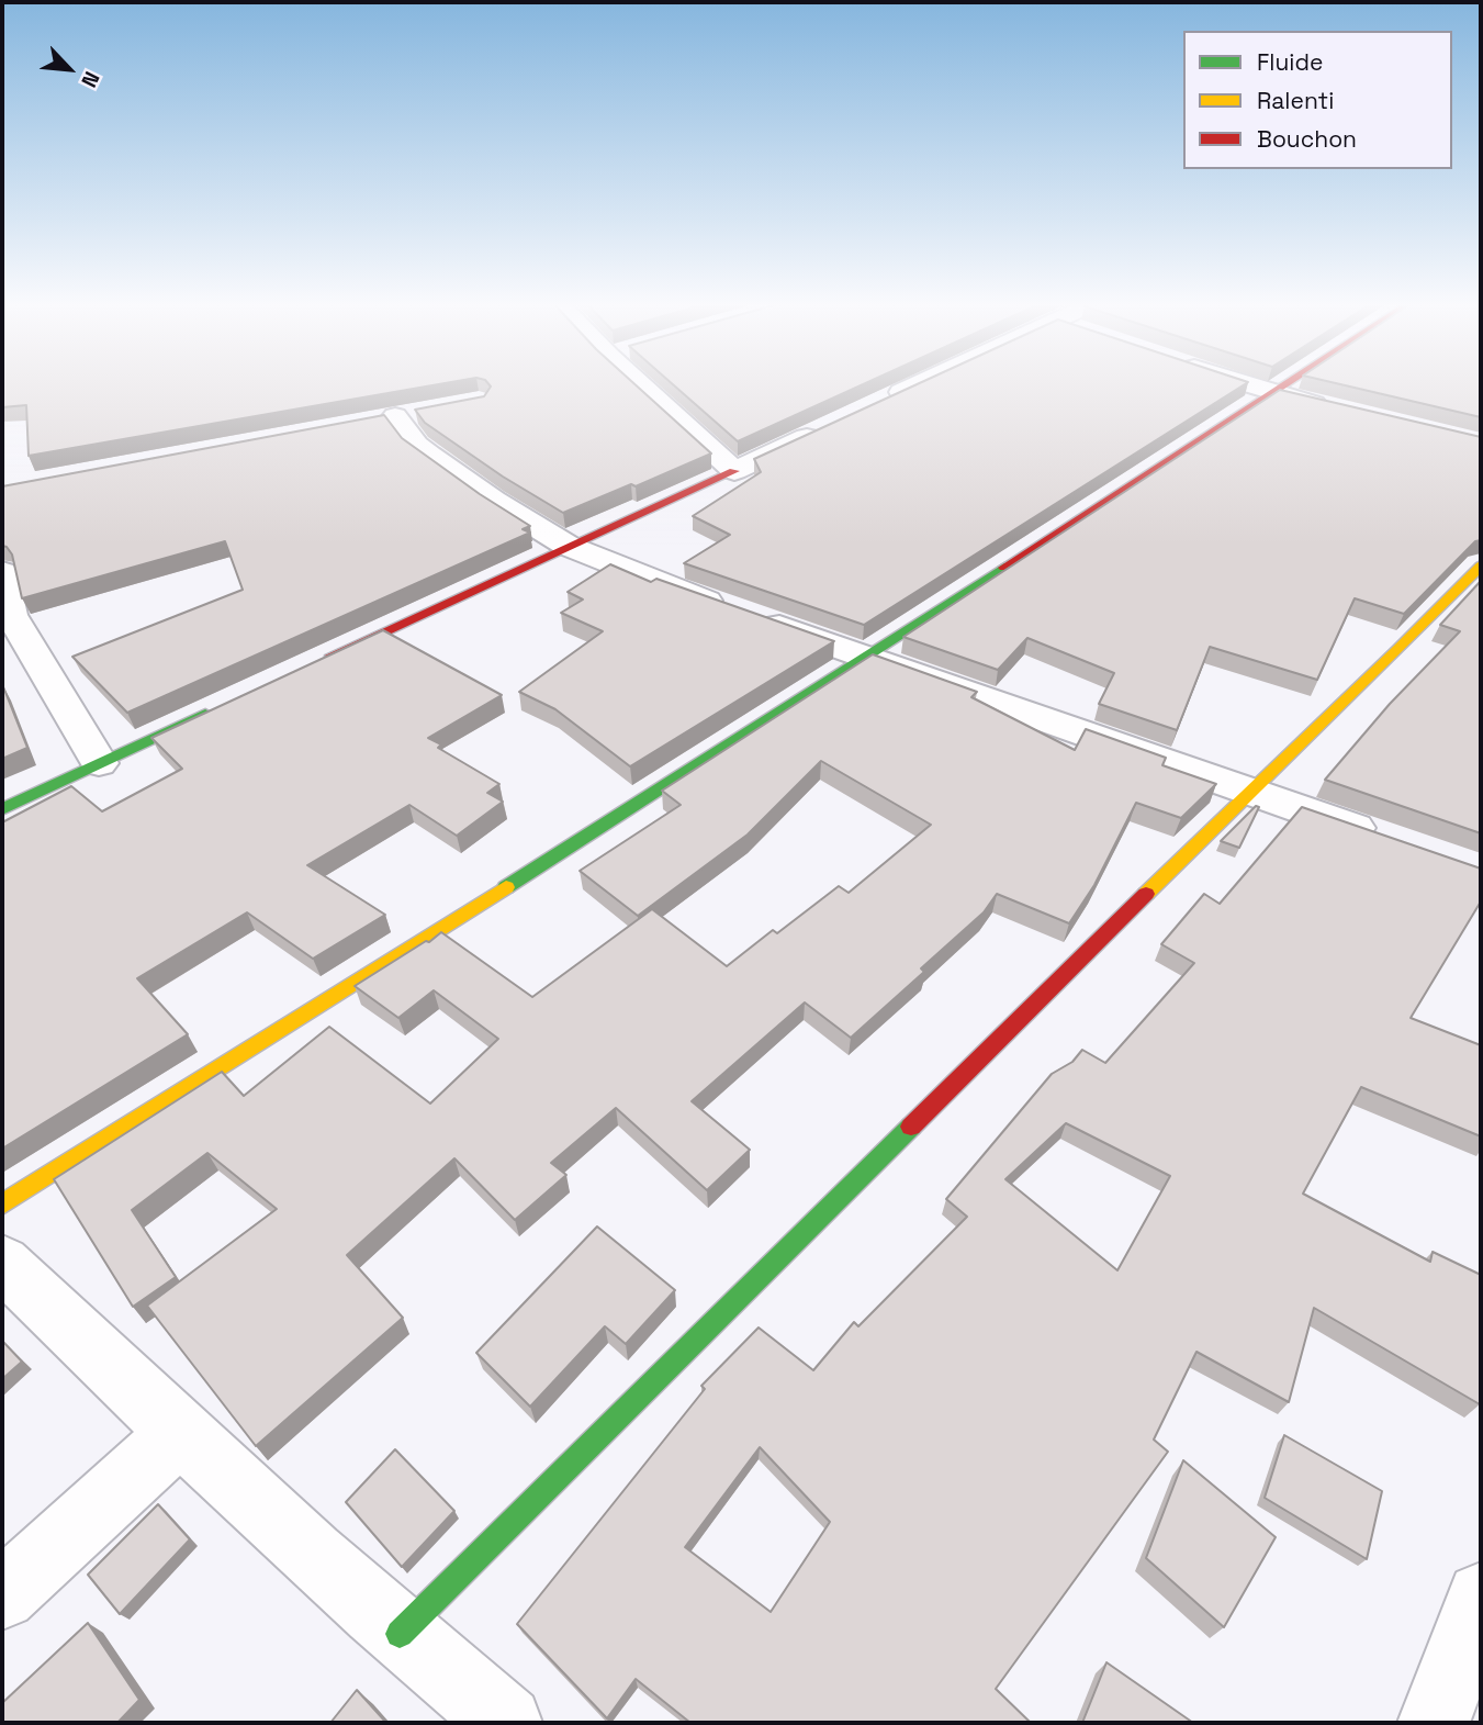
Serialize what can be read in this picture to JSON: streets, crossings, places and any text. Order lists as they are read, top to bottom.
{
  "legend": ["Fluide", "Ralenti", "Bouchon"],
  "north": "bottom right"
}
